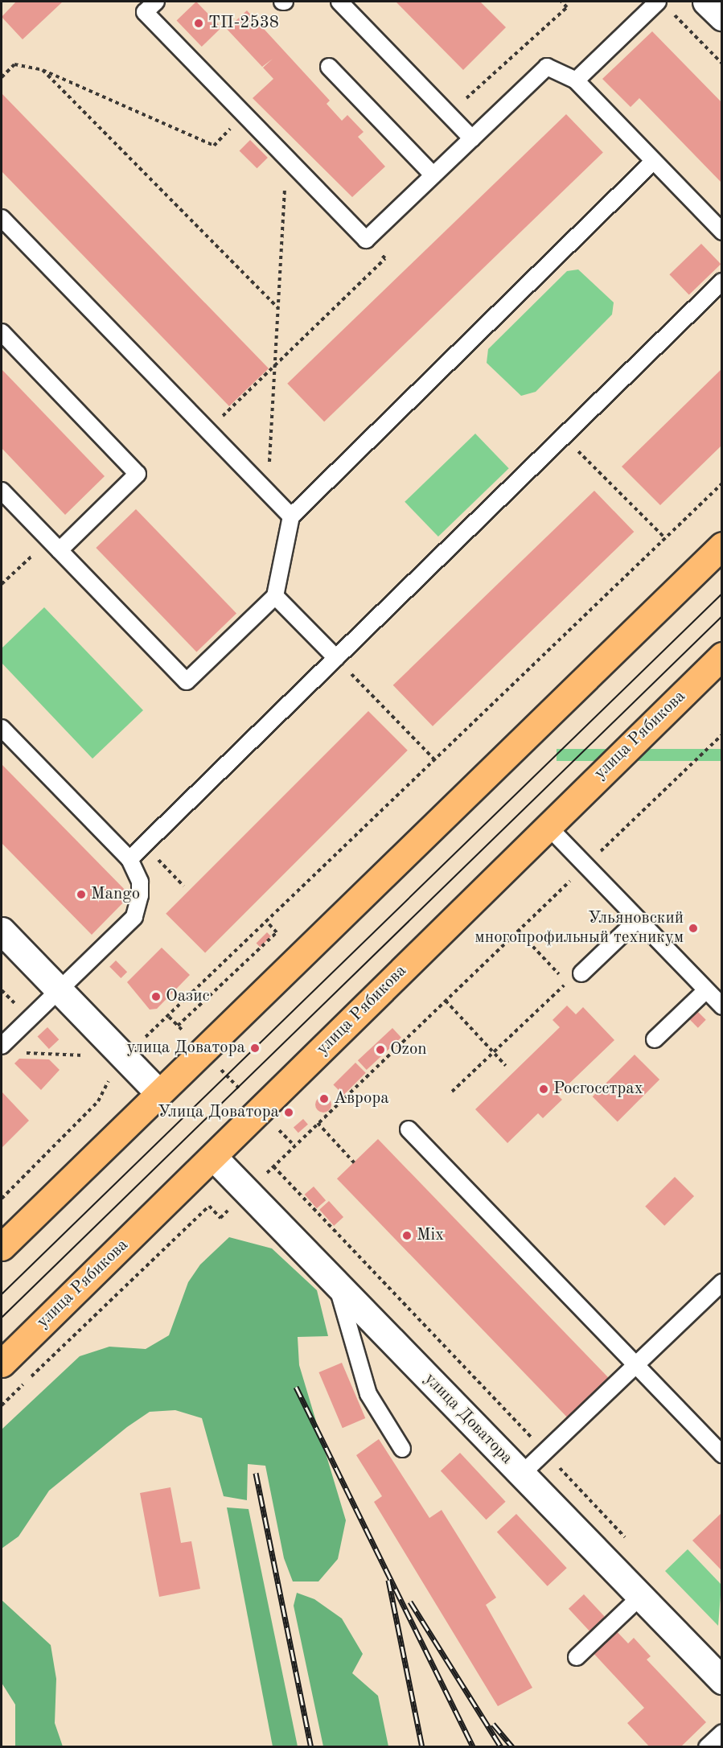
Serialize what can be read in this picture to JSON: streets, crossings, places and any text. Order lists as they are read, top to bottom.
{
  "streets": {
    "main road": ["улица Рябикова"],
    "street": ["улица Доватора"]
  },
  "crossings": [
    ["улица Рябикова", "улица Доватора"]
  ],
  "places": [
    "ТП-2538",
    "Mango",
    "Ульяновский многопрофильный техникум",
    "Оазис",
    "улица Доватора",
    "Ozon",
    "Росгосстрах",
    "Аврора",
    "Улица Доватора",
    "Mix"
  ]
}
